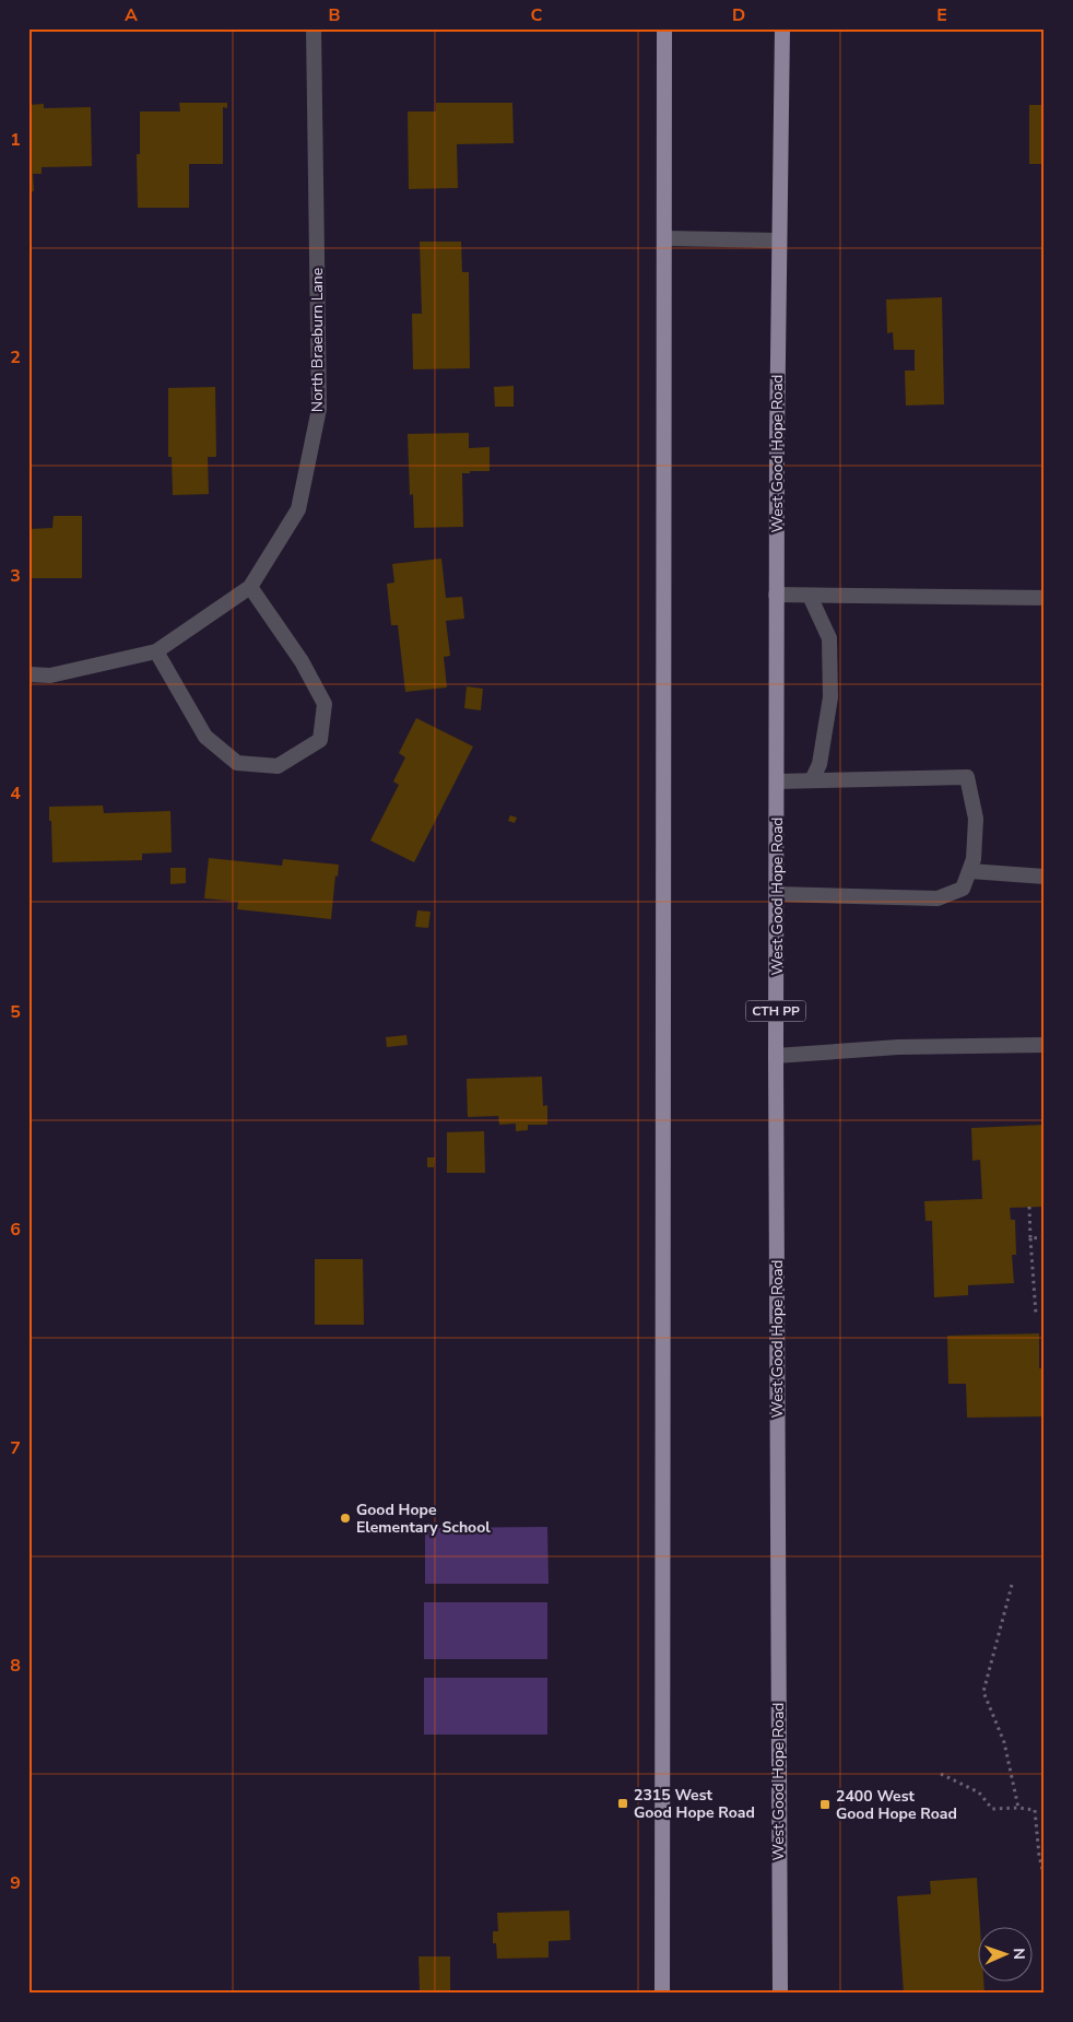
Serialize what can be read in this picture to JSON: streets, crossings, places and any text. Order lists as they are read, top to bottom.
{
  "streets": {
    "main road": ["West Good Hope Road", "CTH PP"],
    "street": ["North Braeburn Lane"]
  },
  "places": {
    "other": ["Good Hope Elementary School"],
    "transit": ["2315 West Good Hope Road", "2400 West Good Hope Road"]
  },
  "north": "right",
  "grid": {
    "columns": [
      "A",
      "B",
      "C",
      "D",
      "E"
    ],
    "rows": [
      "1",
      "2",
      "3",
      "4",
      "5",
      "6",
      "7",
      "8",
      "9"
    ]
  }
}
